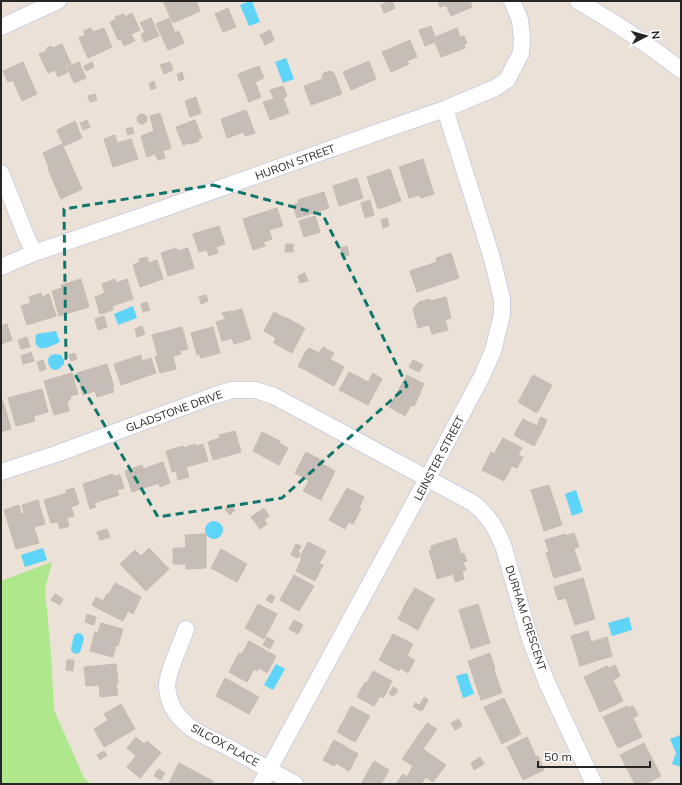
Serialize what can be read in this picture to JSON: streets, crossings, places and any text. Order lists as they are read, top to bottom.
{
  "streets": {
    "street": [
      "HURON STREET",
      "GLADSTONE DRIVE",
      "LEINSTER STREET",
      "DURHAM CRESCENT",
      "SILCOX PLACE"
    ]
  },
  "crossings": [
    ["HURON STREET", "LEINSTER STREET"],
    ["GLADSTONE DRIVE", "LEINSTER STREET"],
    ["GLADSTONE DRIVE", "DURHAM CRESCENT"],
    ["LEINSTER STREET", "DURHAM CRESCENT"],
    ["LEINSTER STREET", "SILCOX PLACE"]
  ],
  "scale_bar": "50 m",
  "north": "right"
}
